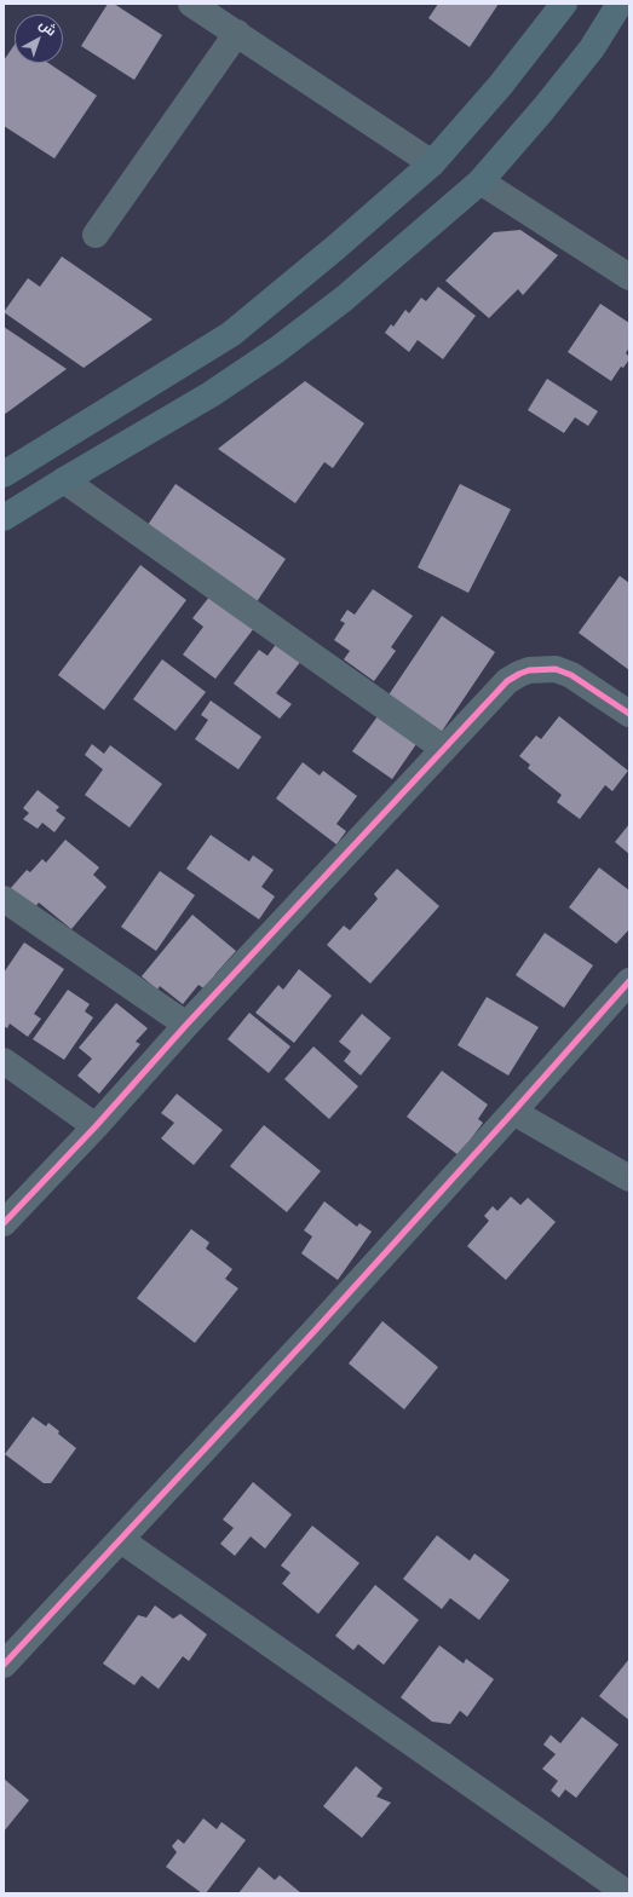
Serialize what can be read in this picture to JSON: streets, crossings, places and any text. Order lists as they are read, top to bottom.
{
  "north": "top right"
}
